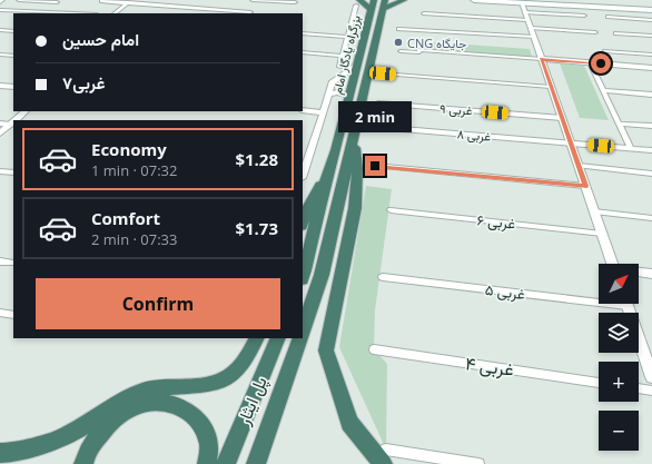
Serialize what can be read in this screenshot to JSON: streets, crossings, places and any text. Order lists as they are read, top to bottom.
{
  "streets": {
    "highway": ["بزرگراه یادگار امام", "پل ایثار"],
    "street": [
      "غربی ۹",
      "غربی ۸",
      "غربی ۶",
      "غربی ۵",
      "غربی ۴"
    ]
  },
  "places": ["CNG جایگاه"],
  "north": "top right",
  "page": {
    "banner": ["امام حسین", "غربی۷"],
    "bubble": "2 min",
    "list": [
      {
        "name": "Economy",
        "note": "1 min · 07:32",
        "value": "$1.28"
      },
      {
        "name": "Comfort",
        "note": "2 min · 07:33",
        "value": "$1.73"
      }
    ],
    "map_buttons": ["+", "−"],
    "buttons": "Confirm"
  }
}
